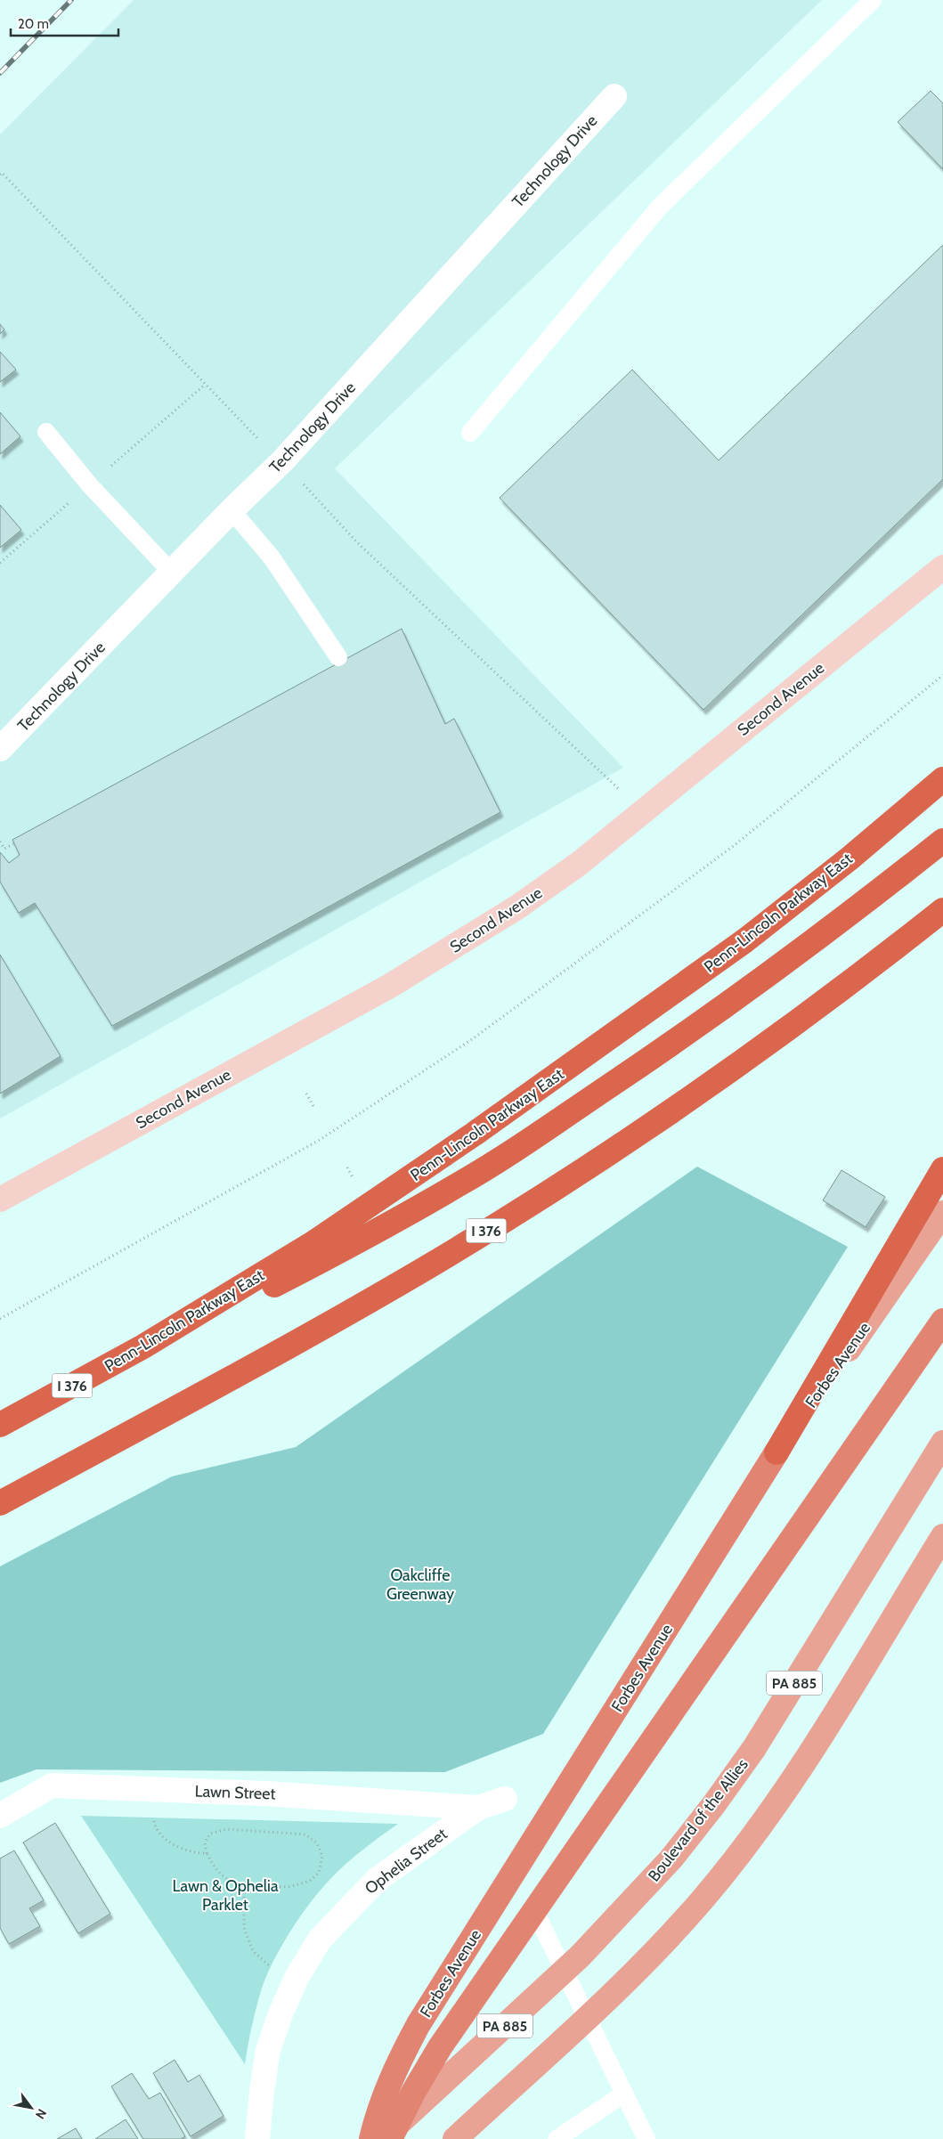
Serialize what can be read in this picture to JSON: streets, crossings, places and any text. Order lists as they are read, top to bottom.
{
  "streets": {
    "highway": ["Penn-Lincoln Parkway East", "I 376", "Forbes Avenue"],
    "main road": ["Second Avenue", "PA 885", "Boulevard of the Allies"],
    "street": ["Technology Drive", "Lawn Street", "Ophelia Street"]
  },
  "crossings": [
    ["Lawn Street", "Ophelia Street"]
  ],
  "parks": ["Oakcliffe Greenway", "Lawn & Ophelia Parklet"],
  "scale_bar": "20 m",
  "north": "bottom right"
}
